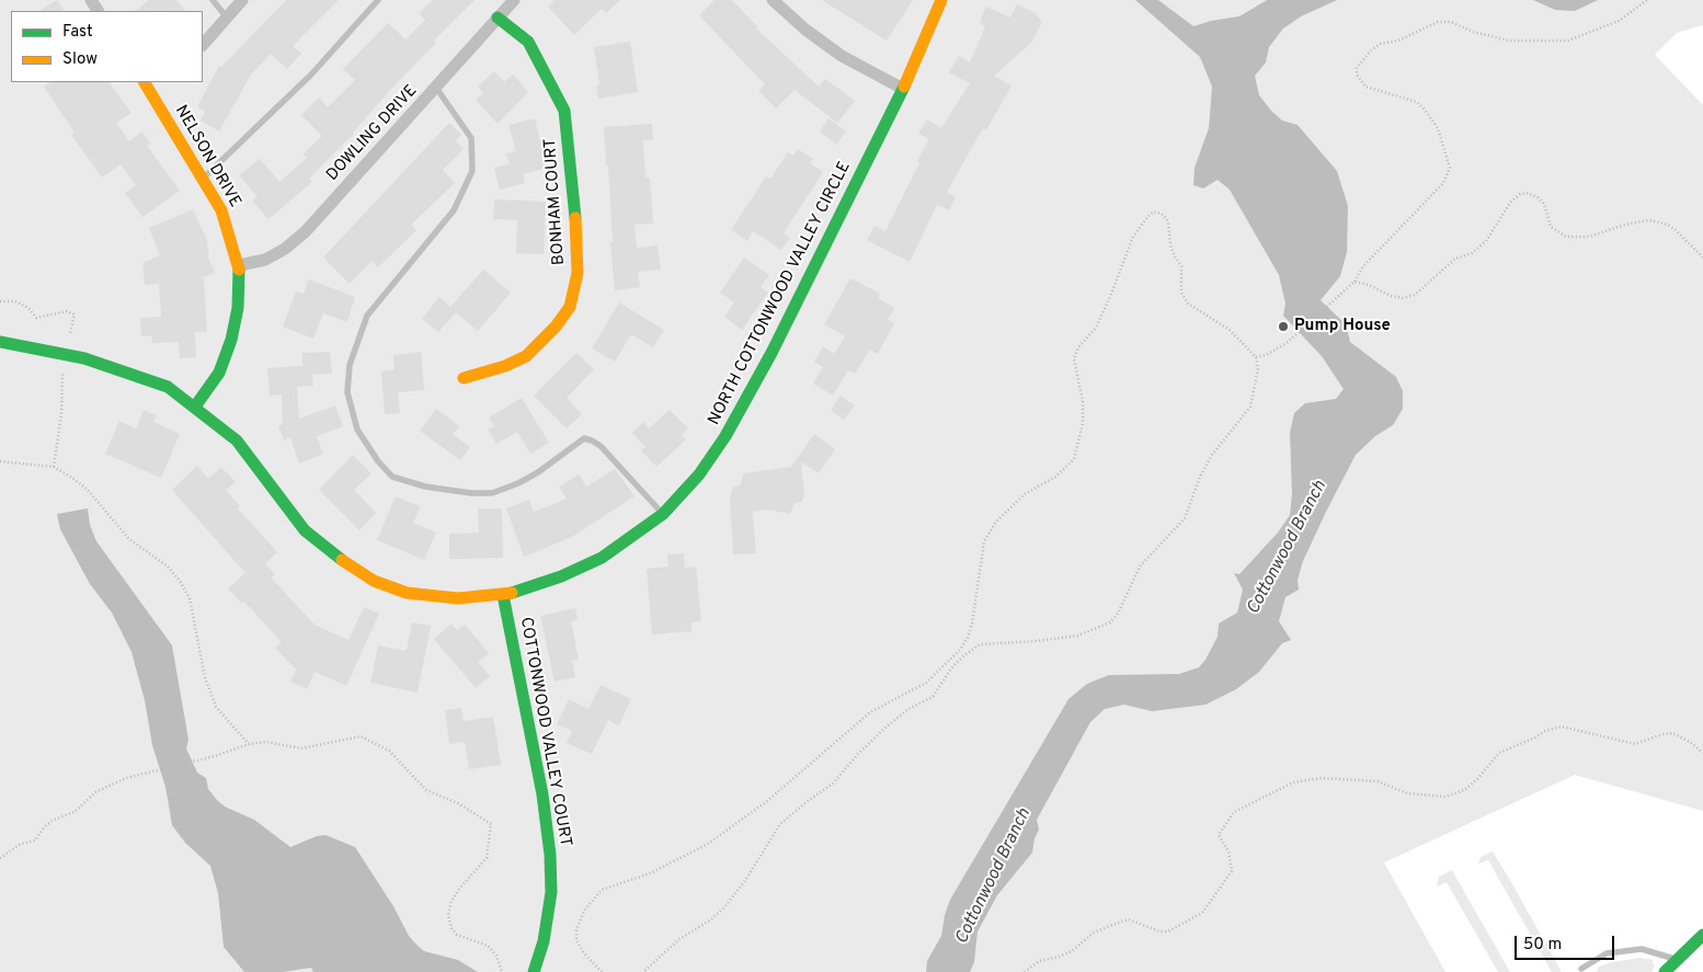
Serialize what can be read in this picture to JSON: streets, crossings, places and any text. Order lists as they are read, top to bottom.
{
  "streets": {
    "street": [
      "DOWLING DRIVE",
      "NELSON DRIVE",
      "BONHAM COURT",
      "NORTH COTTONWOOD VALLEY CIRCLE",
      "COTTONWOOD VALLEY COURT"
    ]
  },
  "crossings": [
    ["DOWLING DRIVE", "NELSON DRIVE"],
    ["DOWLING DRIVE", "BONHAM COURT"],
    ["NELSON DRIVE", "NORTH COTTONWOOD VALLEY CIRCLE"],
    ["NORTH COTTONWOOD VALLEY CIRCLE", "COTTONWOOD VALLEY COURT"]
  ],
  "water": ["Cottonwood Branch"],
  "places": ["Pump House"],
  "legend": ["Fast", "Slow"],
  "scale_bar": "50 m"
}
